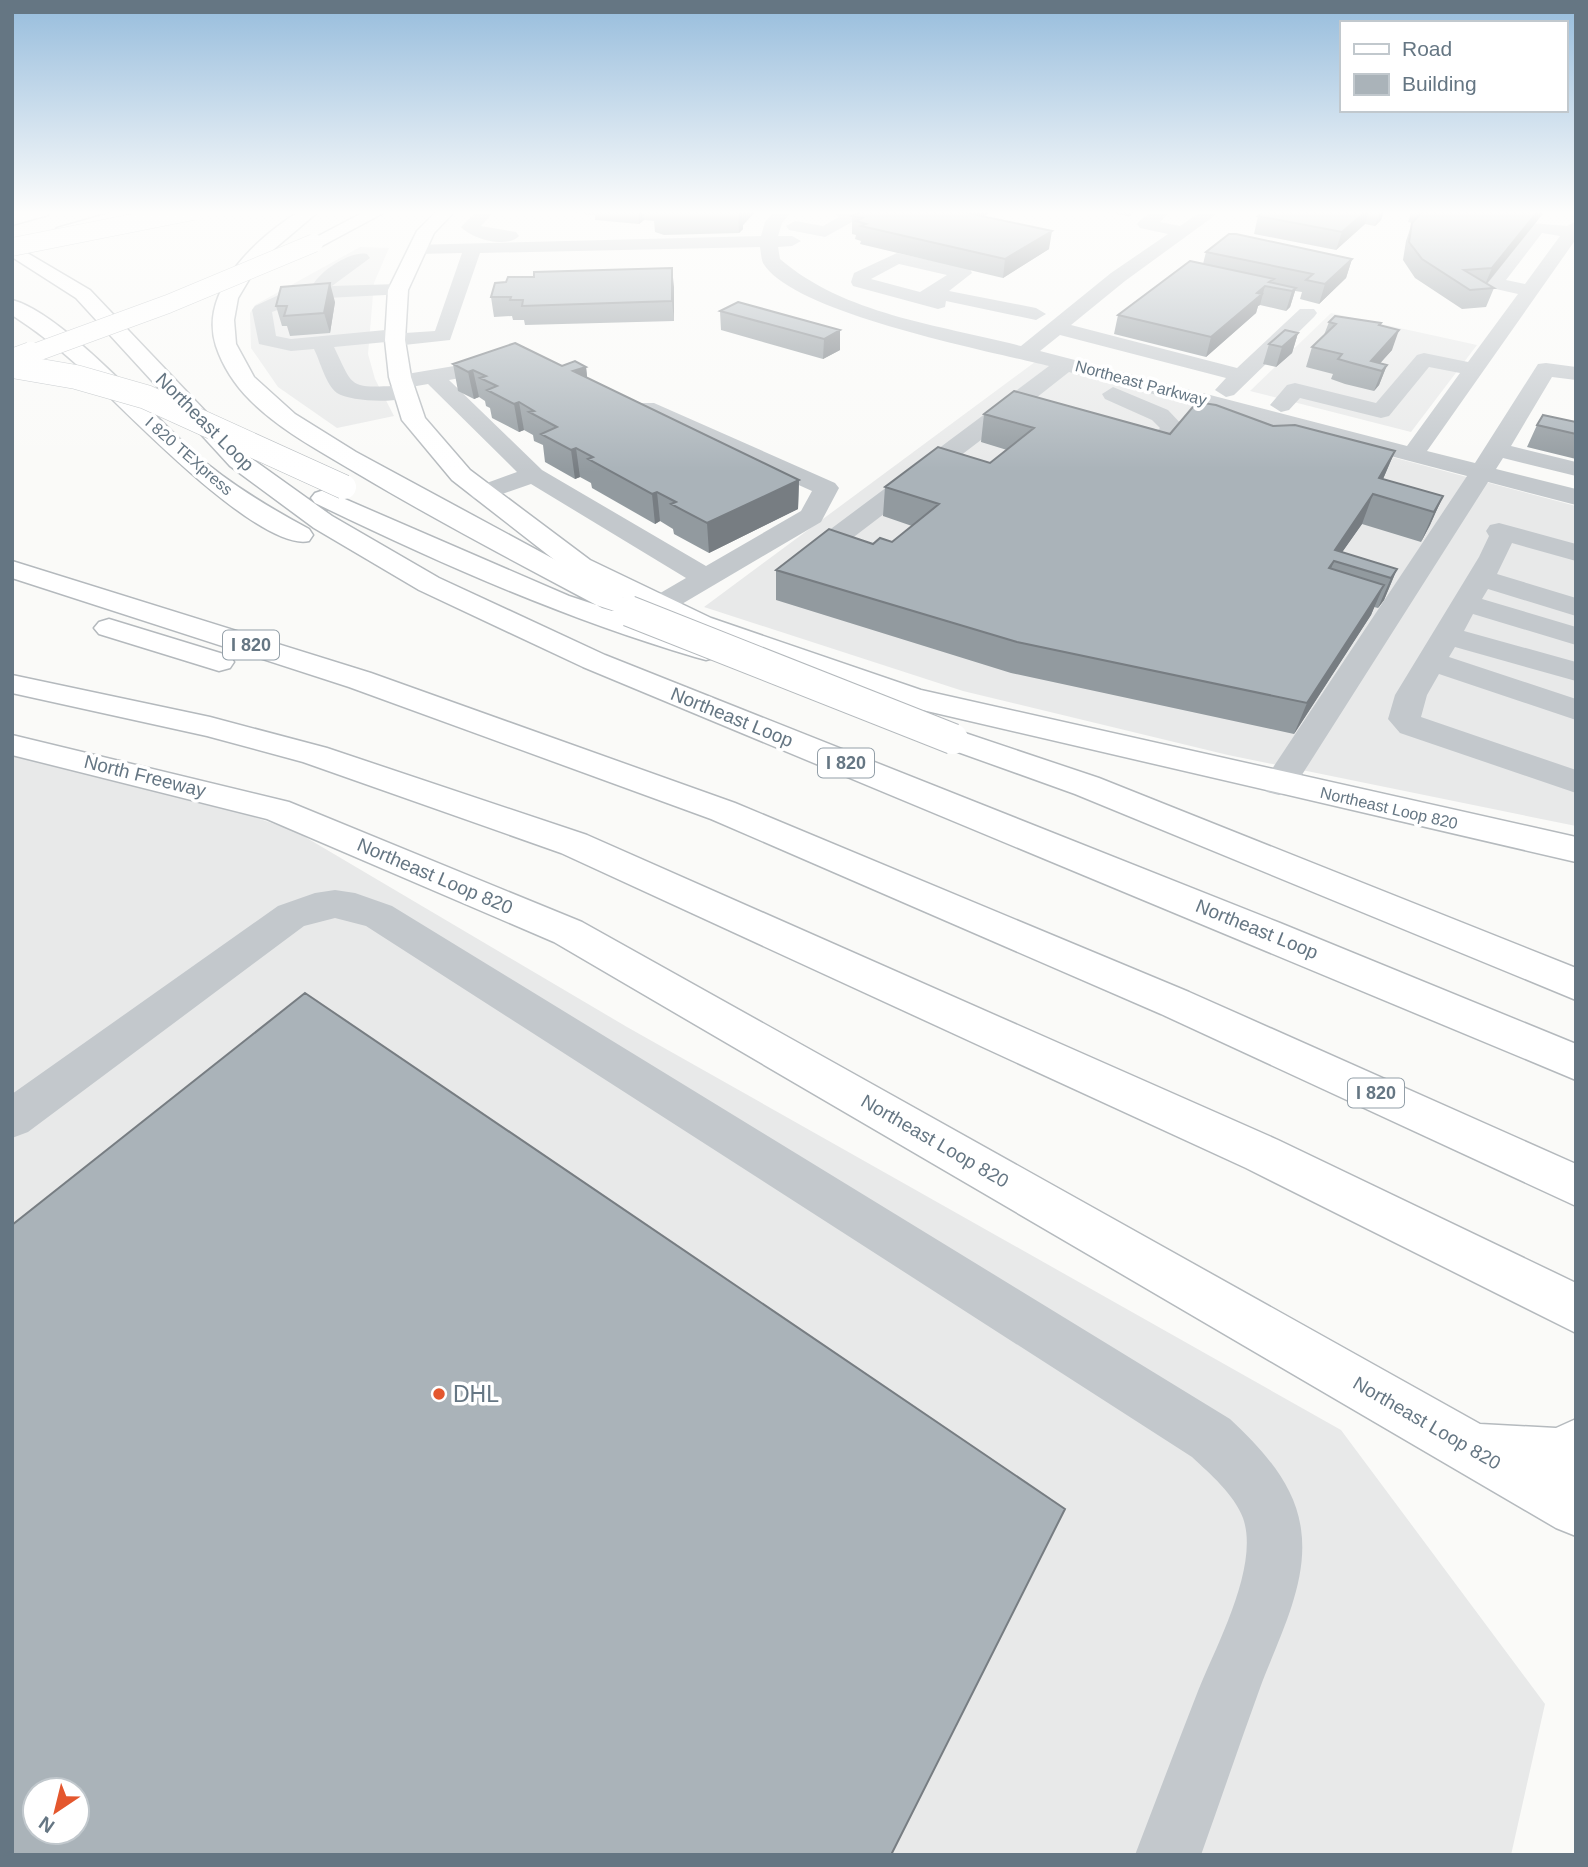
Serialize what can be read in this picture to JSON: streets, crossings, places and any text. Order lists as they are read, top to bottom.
{
  "streets": {
    "main road": [
      "Northeast Loop",
      "I 820 TEXpress",
      "I 820",
      "North Freeway",
      "Northeast Loop 820"
    ],
    "street": ["Northeast Parkway"]
  },
  "crossings": [
    ["Northeast Loop", "I 820 TEXpress"],
    ["North Freeway", "Northeast Loop 820"]
  ],
  "places": ["DHL"],
  "legend": ["Road", "Building"],
  "north": "bottom left"
}
